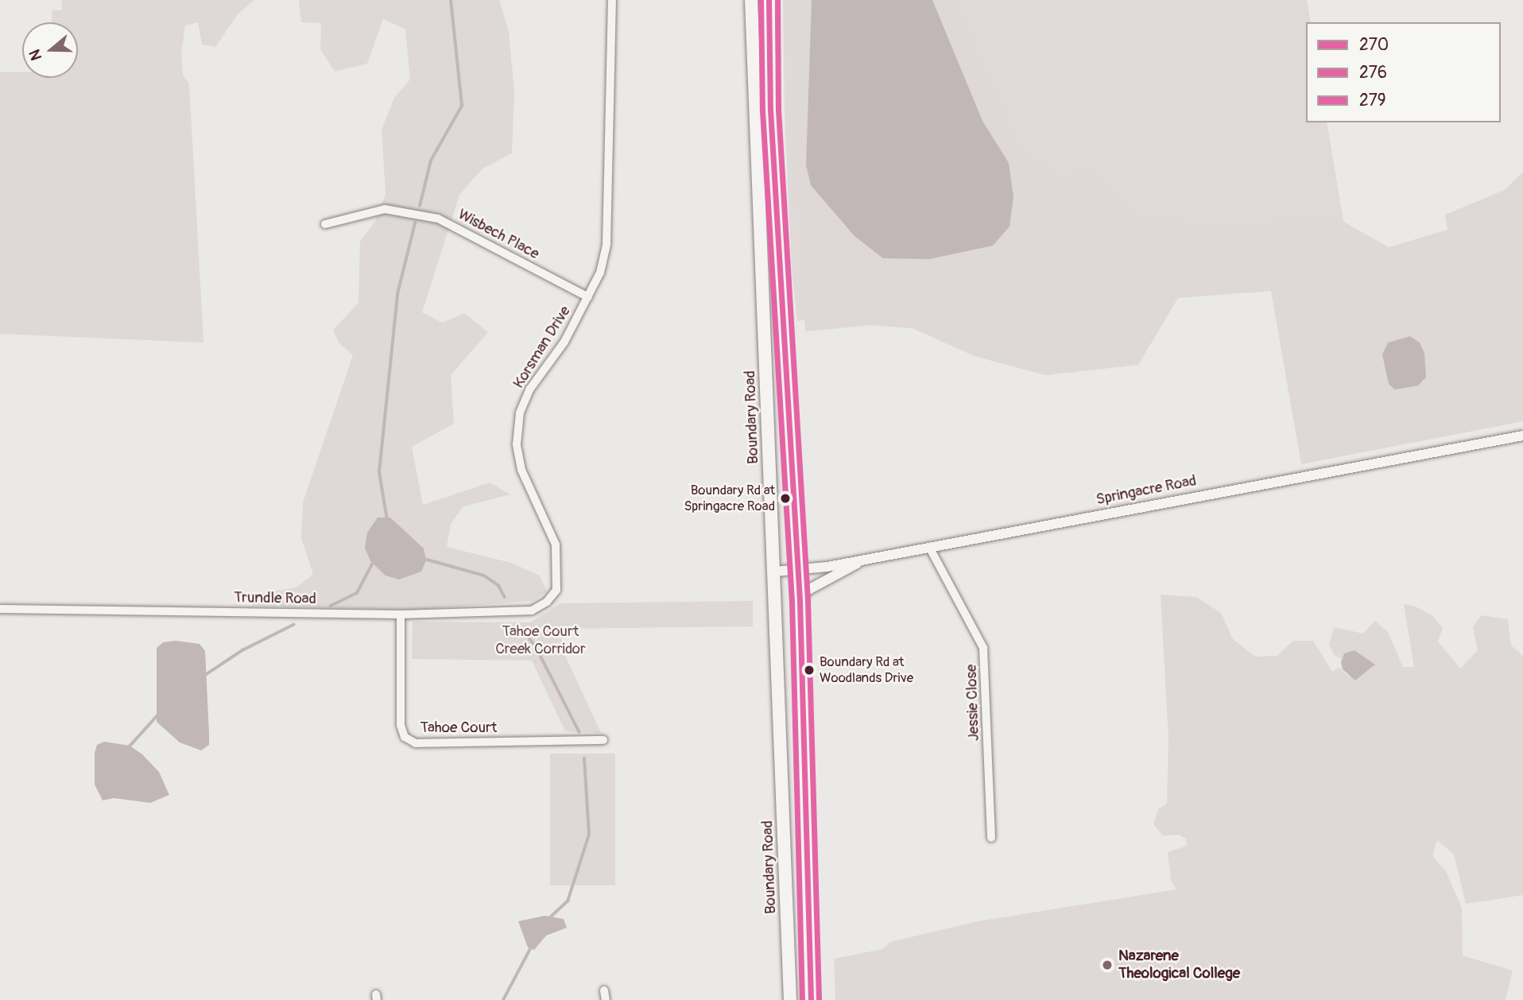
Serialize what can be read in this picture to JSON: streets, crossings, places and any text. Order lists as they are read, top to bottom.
{
  "streets": {
    "highway": ["Boundary Road"],
    "street": [
      "Wisbech Place",
      "Korsman Drive",
      "Springacre Road",
      "Trundle Road",
      "Jessie Close",
      "Tahoe Court"
    ]
  },
  "crossings": [
    ["Wisbech Place", "Korsman Drive"],
    ["Korsman Drive", "Trundle Road"],
    ["Boundary Road", "Springacre Road"],
    ["Springacre Road", "Jessie Close"],
    ["Trundle Road", "Tahoe Court"]
  ],
  "parks": ["Tahoe Court Creek Corridor"],
  "places": ["Boundary Rd at Springacre Road", "Boundary Rd at Woodlands Drive", "Nazarene Theological College"],
  "lines": ["transit line 270", "transit line 276", "transit line 279"],
  "legend": ["270", "276", "279"],
  "north": "left"
}
